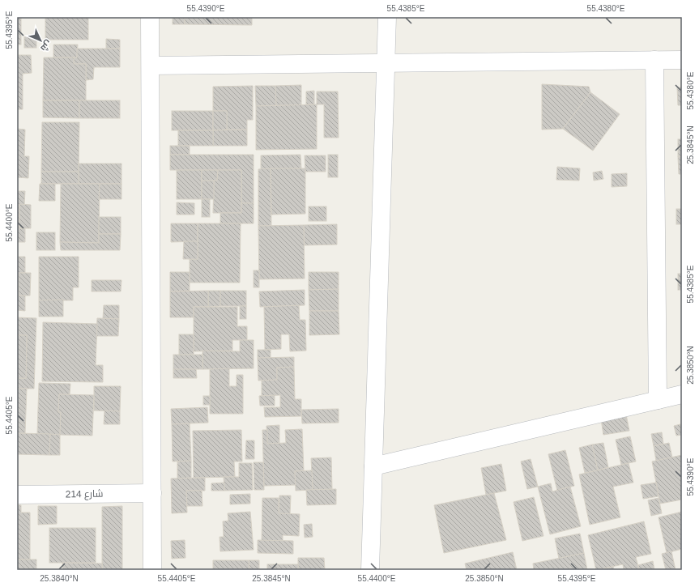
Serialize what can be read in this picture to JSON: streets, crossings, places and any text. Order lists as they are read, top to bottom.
{
  "streets": {
    "street": ["214 شارع"]
  },
  "north": "bottom right",
  "coordinates": [
    "55.4390°E",
    "55.4385°E",
    "55.4380°E",
    "55.4395°E",
    "25.3845°N",
    "55.4400°E",
    "25.3850°N",
    "55.4405°E",
    "25.3840°N"
  ]
}
